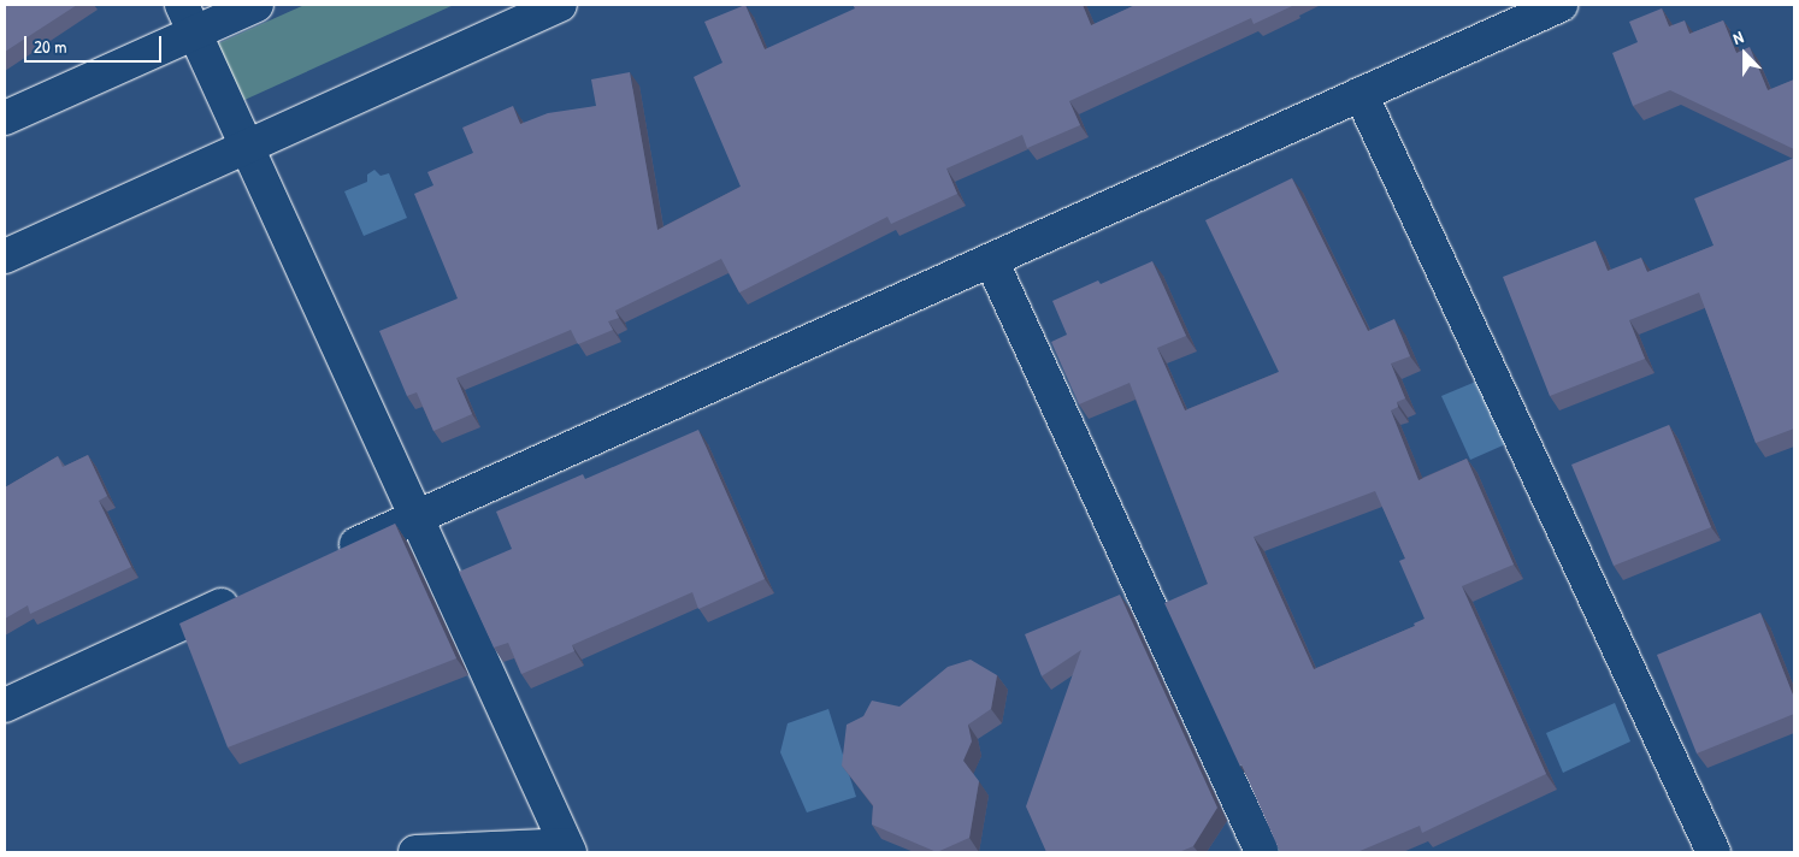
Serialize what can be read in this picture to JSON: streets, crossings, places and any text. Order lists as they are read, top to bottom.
{
  "scale_bar": "20 m",
  "north": "top"
}
